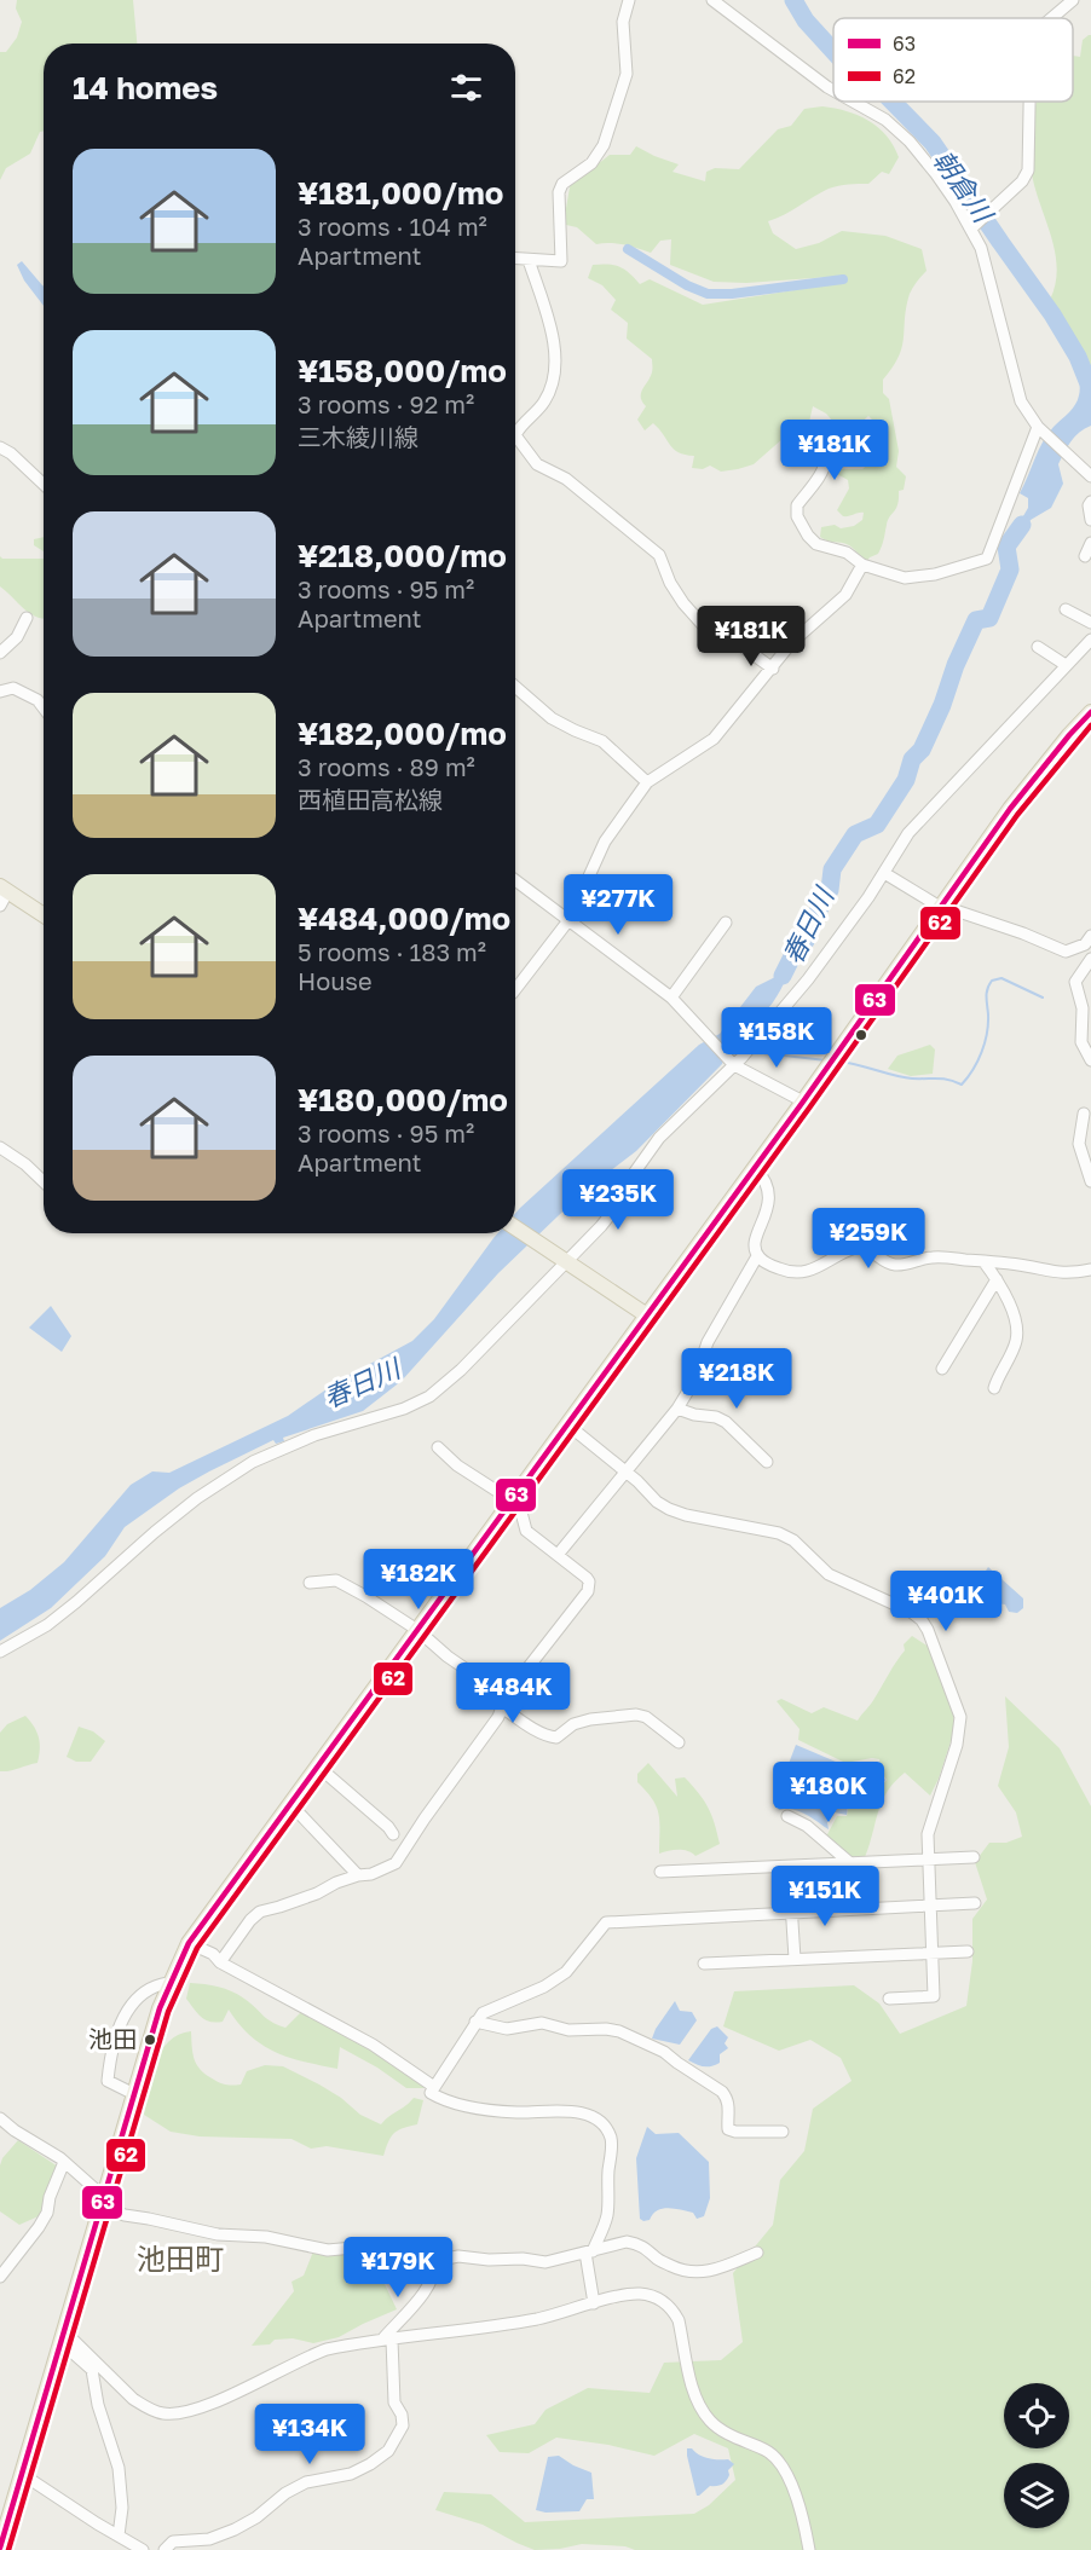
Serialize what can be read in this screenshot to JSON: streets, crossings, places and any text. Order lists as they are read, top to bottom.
{
  "districts": ["池田町"],
  "water": ["朝倉川", "春日川"],
  "places": ["池田"],
  "lines": ["transit line 63", "transit line 62"],
  "legend": ["63", "62"],
  "page": {
    "heading": "14 homes",
    "list": [
      {
        "name": "¥181,000/mo",
        "note": "3 rooms · 104 m² · Apartment"
      },
      {
        "name": "¥158,000/mo",
        "note": "3 rooms · 92 m² · 三木綾川線"
      },
      {
        "name": "¥218,000/mo",
        "note": "3 rooms · 95 m² · Apartment"
      },
      {
        "name": "¥182,000/mo",
        "note": "3 rooms · 89 m² · 西植田高松線"
      },
      {
        "name": "¥484,000/mo",
        "note": "5 rooms · 183 m² · House"
      },
      {
        "name": "¥180,000/mo",
        "note": "3 rooms · 95 m² · Apartment"
      }
    ],
    "price": [
      "¥181K",
      "¥181K",
      "¥277K",
      "¥158K",
      "¥235K",
      "¥259K",
      "¥218K",
      "¥182K",
      "¥401K",
      "¥484K",
      "¥180K",
      "¥151K",
      "¥179K",
      "¥134K"
    ]
  }
}
